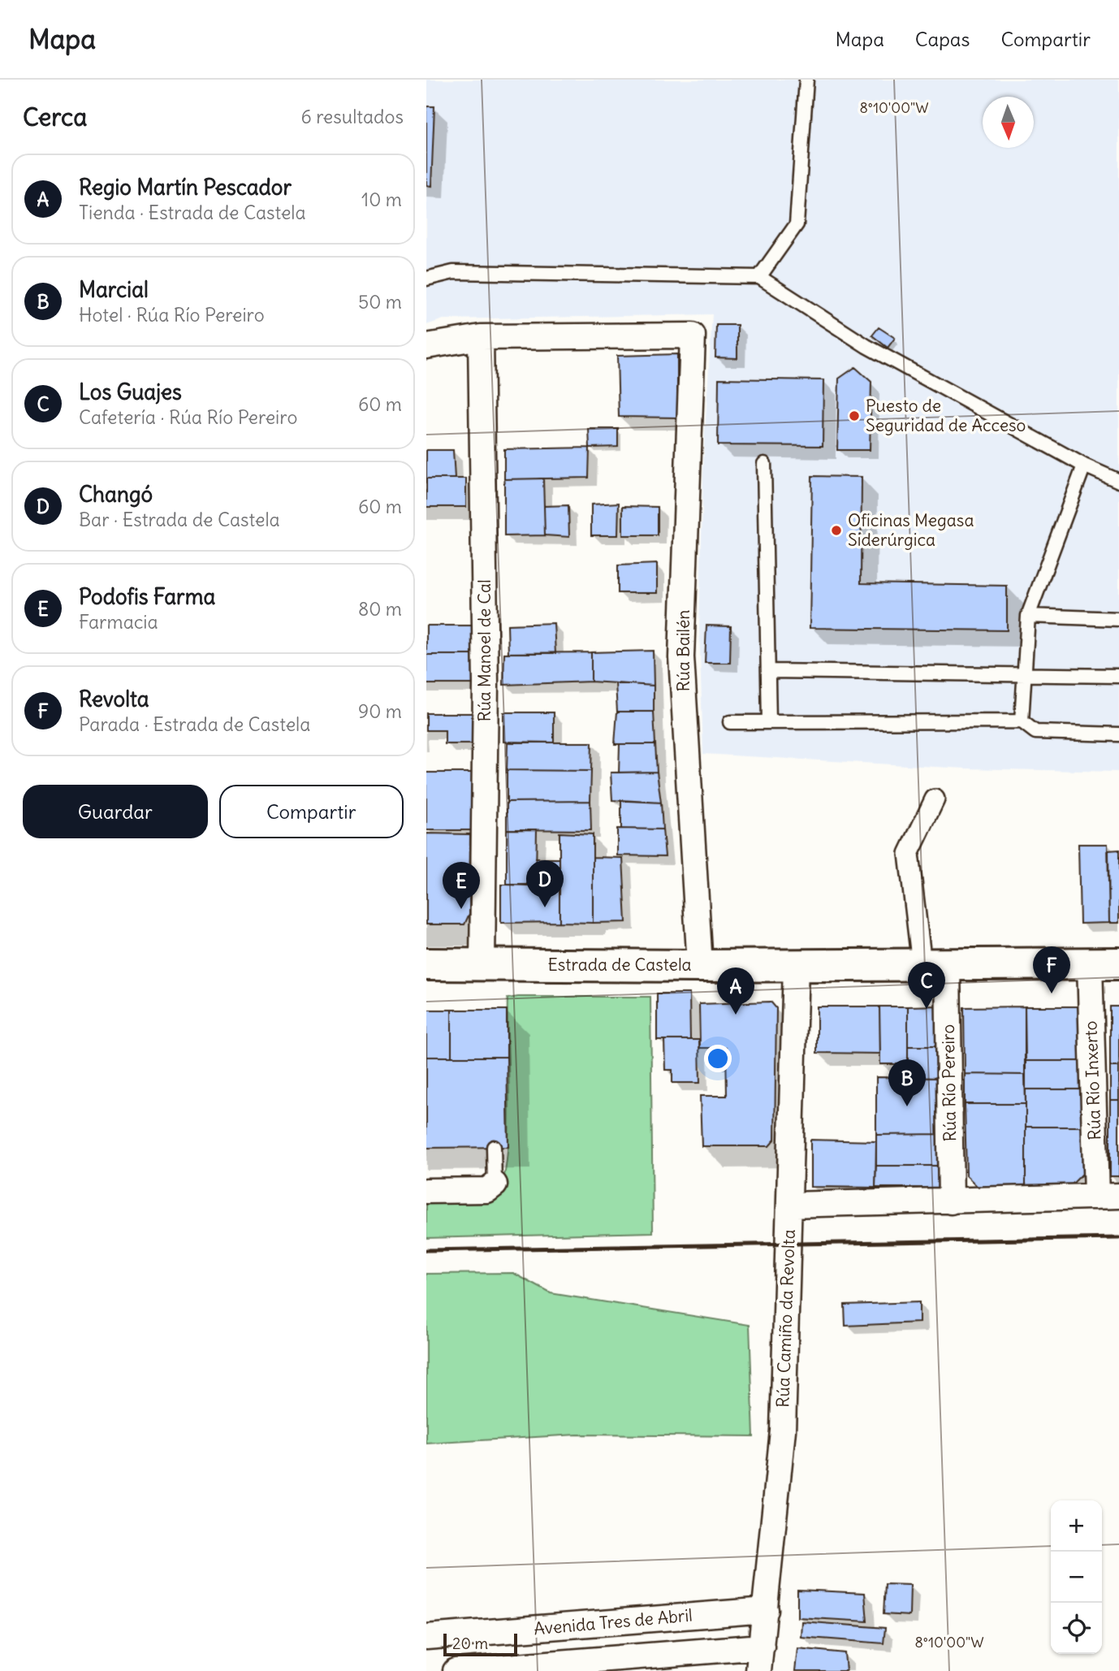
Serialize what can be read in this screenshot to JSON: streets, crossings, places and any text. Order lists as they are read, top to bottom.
{
  "streets": {
    "main road": ["Estrada de Castela"],
    "street": [
      "Rúa Manoel de Cal",
      "Rúa Bailén",
      "Rúa Río Inxerto",
      "Rúa Río Pereiro",
      "Rúa Camiño da Revolta",
      "Avenida Tres de Abril"
    ]
  },
  "crossings": [
    ["Rúa Manoel de Cal", "Rúa Bailén"],
    ["Rúa Manoel de Cal", "Estrada de Castela"],
    ["Rúa Bailén", "Estrada de Castela"],
    ["Estrada de Castela", "Rúa Río Inxerto"],
    ["Estrada de Castela", "Rúa Río Pereiro"],
    ["Estrada de Castela", "Rúa Camiño da Revolta"],
    ["Rúa Camiño da Revolta", "Avenida Tres de Abril"]
  ],
  "places": ["Puesto de Seguridad de Acceso", "Oficinas Megasa Siderúrgica"],
  "scale_bar": "20 m",
  "north": "bottom",
  "page": {
    "header": "Mapa",
    "nav": ["Mapa", "Capas", "Compartir"],
    "heading": ["Cerca", "6 resultados"],
    "list": [
      {
        "mark": "A",
        "name": "Regio Martín Pescador",
        "note": "Tienda · Estrada de Castela",
        "value": "10 m"
      },
      {
        "mark": "B",
        "name": "Marcial",
        "note": "Hotel · Rúa Río Pereiro",
        "value": "50 m"
      },
      {
        "mark": "C",
        "name": "Los Guajes",
        "note": "Cafetería · Rúa Río Pereiro",
        "value": "60 m"
      },
      {
        "mark": "D",
        "name": "Changó",
        "note": "Bar · Estrada de Castela",
        "value": "60 m"
      },
      {
        "mark": "E",
        "name": "Podofis Farma",
        "note": "Farmacia",
        "value": "80 m"
      },
      {
        "mark": "F",
        "name": "Revolta",
        "note": "Parada · Estrada de Castela",
        "value": "90 m"
      }
    ],
    "buttons": ["Guardar", "Compartir"],
    "pins": [
      "D",
      "E",
      "F",
      "C",
      "A",
      "B"
    ],
    "map_buttons": ["+", "−"],
    "scale": "20 m"
  },
  "coordinates": ["8°10'00\"W"]
}
